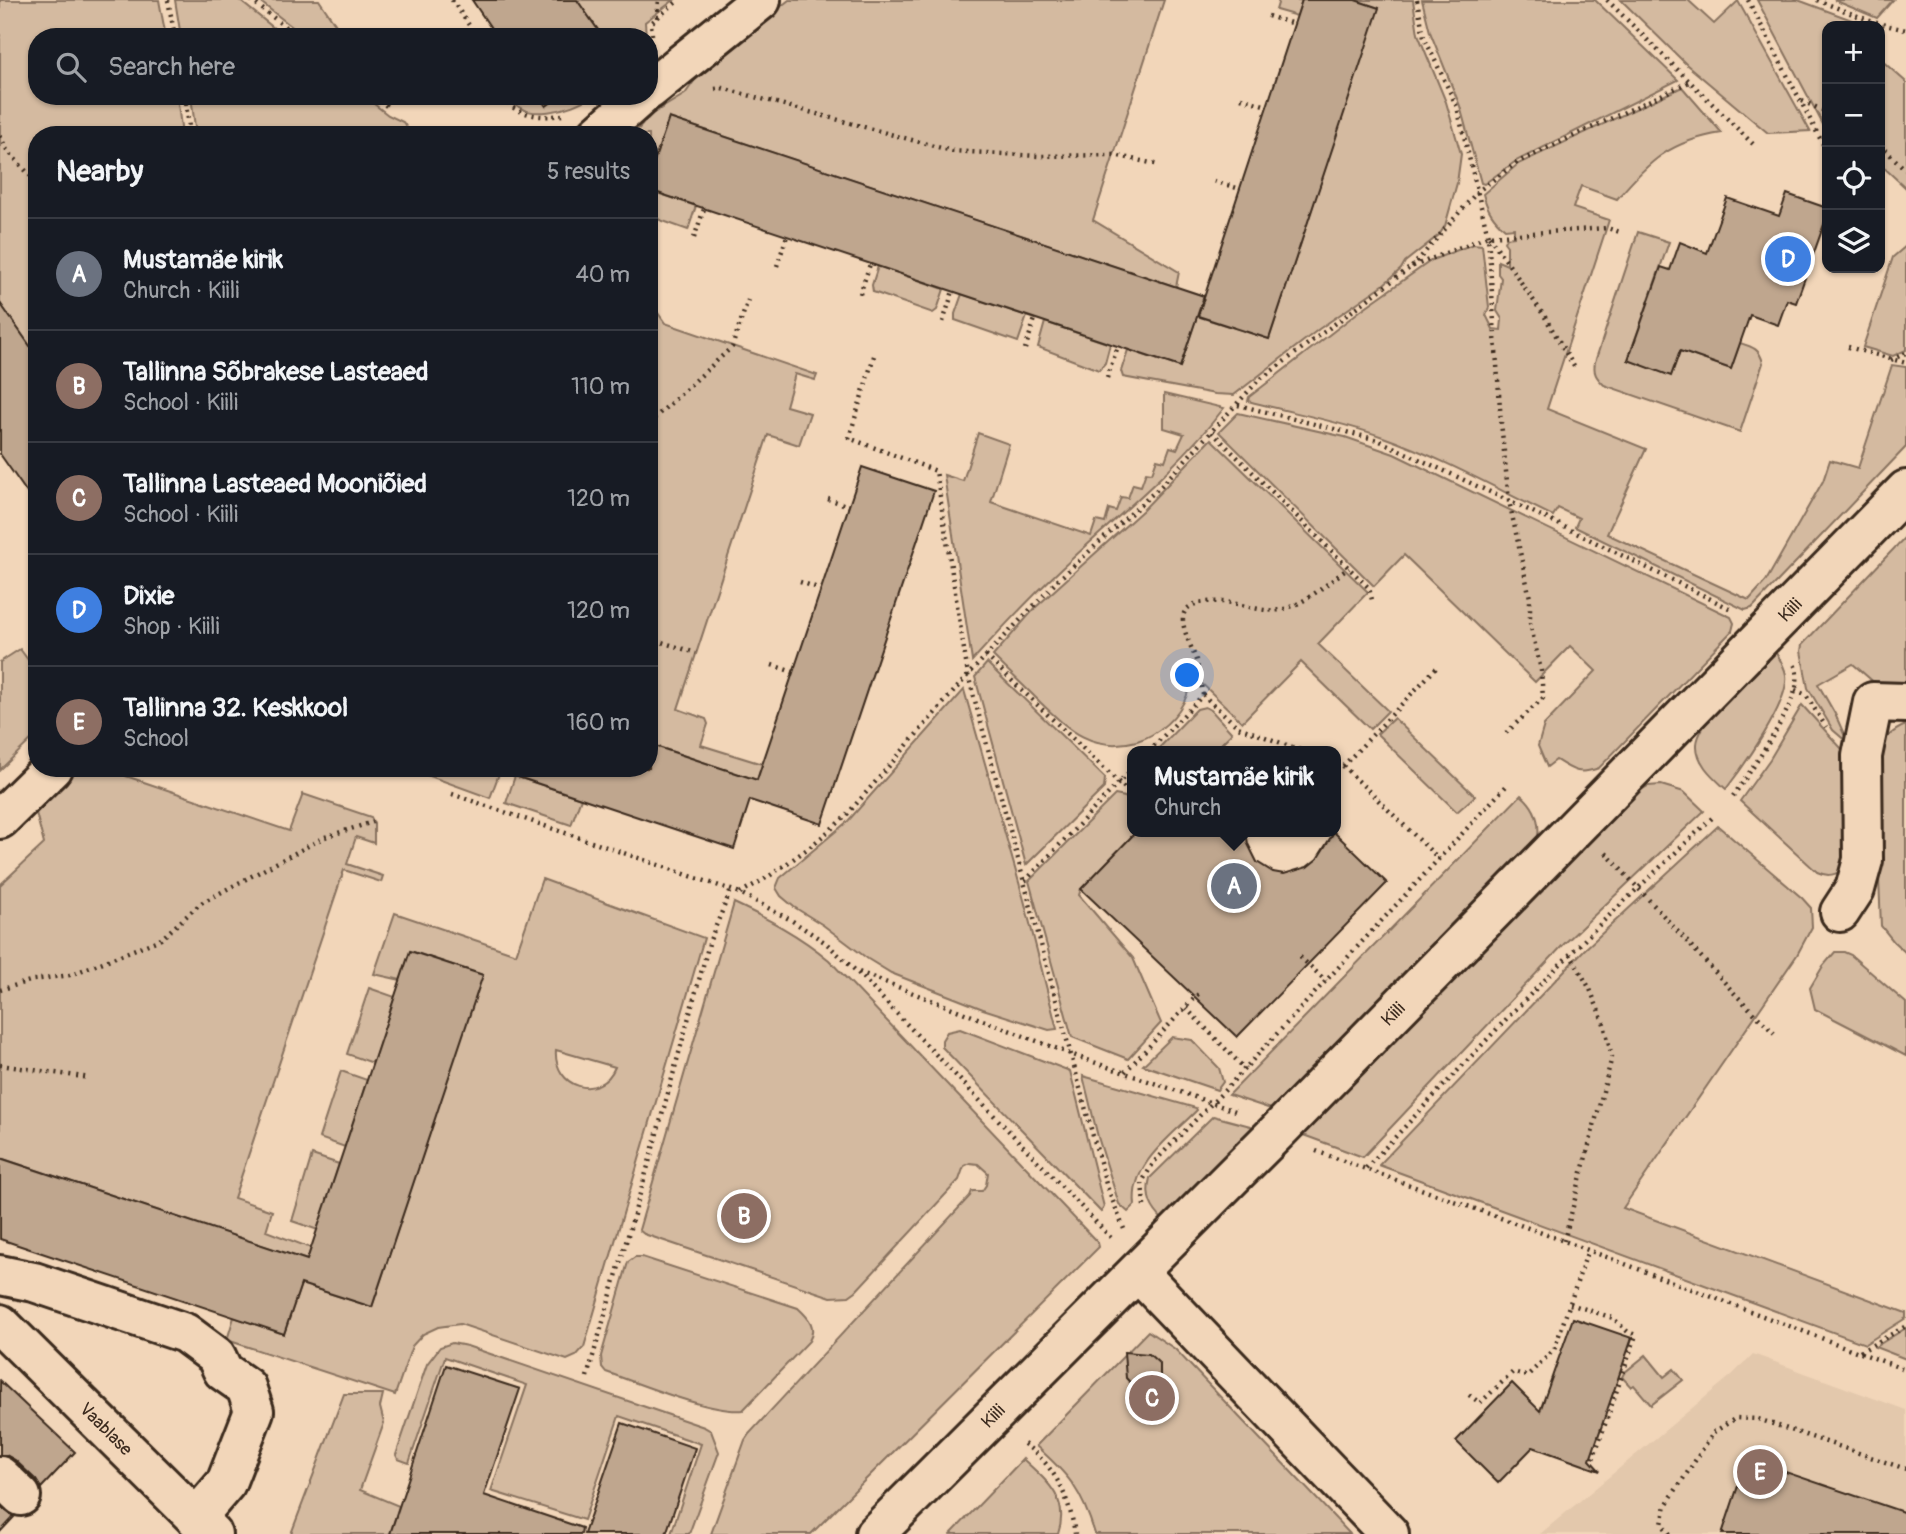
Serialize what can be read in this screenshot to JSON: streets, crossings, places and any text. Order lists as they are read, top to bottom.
{
  "streets": {
    "street": ["Kiili", "Vaablase"]
  },
  "page": {
    "map_buttons": ["+", "−"],
    "search": "Search here",
    "heading": ["Nearby", "5 results"],
    "list": [
      {
        "mark": "A",
        "name": "Mustamäe kirik",
        "note": "Church · Kiili",
        "value": "40 m"
      },
      {
        "mark": "B",
        "name": "Tallinna Sõbrakese Lasteaed",
        "note": "School · Kiili",
        "value": "110 m"
      },
      {
        "mark": "C",
        "name": "Tallinna Lasteaed Mooniõied",
        "note": "School · Kiili",
        "value": "120 m"
      },
      {
        "mark": "D",
        "name": "Dixie",
        "note": "Shop · Kiili",
        "value": "120 m"
      },
      {
        "mark": "E",
        "name": "Tallinna 32. Keskkool",
        "note": "School",
        "value": "160 m"
      }
    ],
    "pins": [
      "D",
      "A",
      "B",
      "C",
      "E"
    ],
    "popup": ["Mustamäe kirik", "Church"]
  }
}
